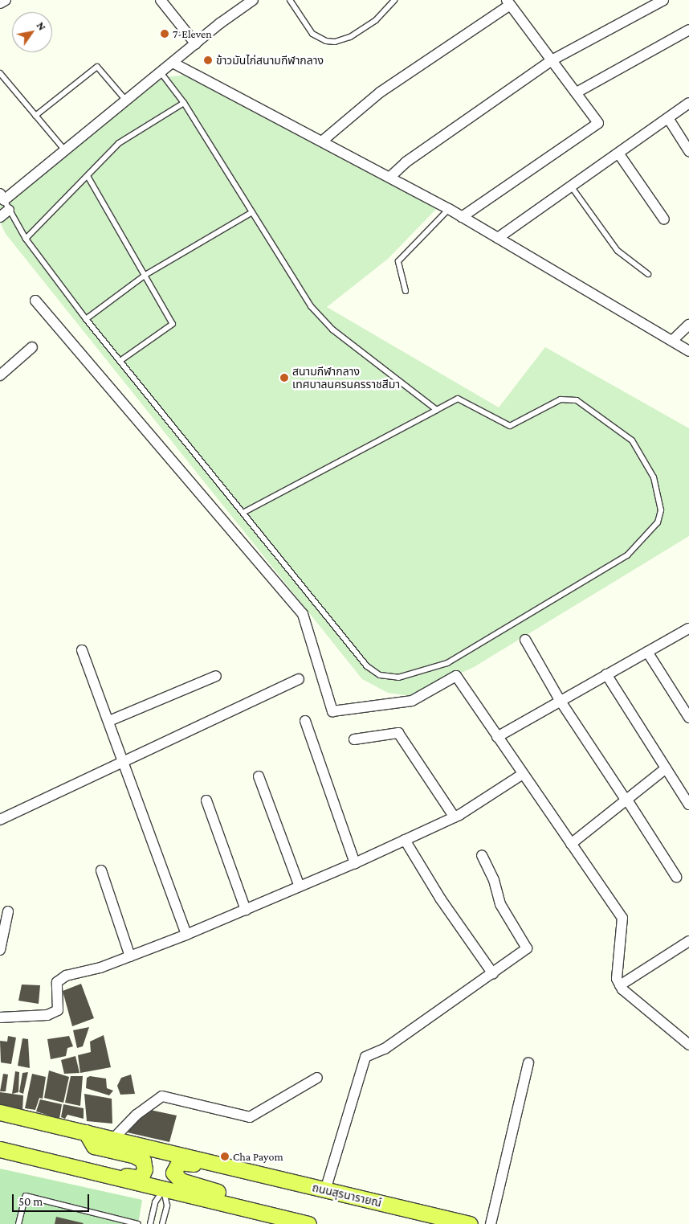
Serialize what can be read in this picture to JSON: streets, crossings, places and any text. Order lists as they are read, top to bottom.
{
  "streets": {
    "main road": ["ถนนสุรนารายณ์"]
  },
  "places": [
    "7-Eleven",
    "ข้าวมันไก่สนามกีฬากลาง",
    "สนามกีฬากลาง เทศบาลนครนครราชสีมา",
    "Cha Payom"
  ],
  "scale_bar": "50 m",
  "north": "top right"
}
